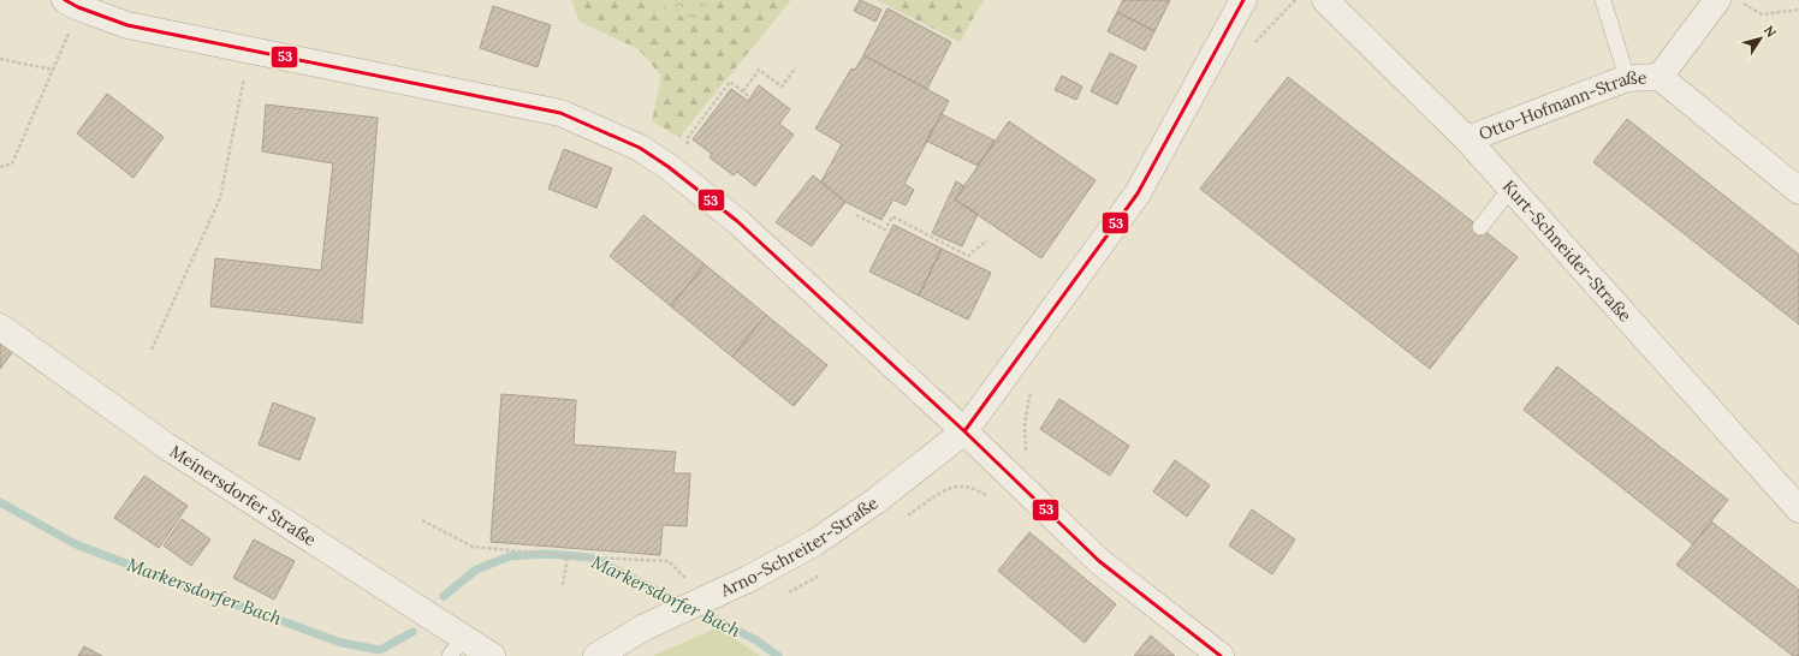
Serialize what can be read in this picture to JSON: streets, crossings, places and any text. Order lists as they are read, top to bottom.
{
  "streets": {
    "street": [
      "Otto-Hofmann-Straße",
      "Kurt-Schneider-Straße",
      "Meinersdorfer Straße",
      "Arno-Schreiter-Straße"
    ]
  },
  "crossings": [
    ["Otto-Hofmann-Straße", "Kurt-Schneider-Straße"]
  ],
  "water": ["Markersdorfer Bach"],
  "lines": ["transit line 53"],
  "north": "top right"
}
